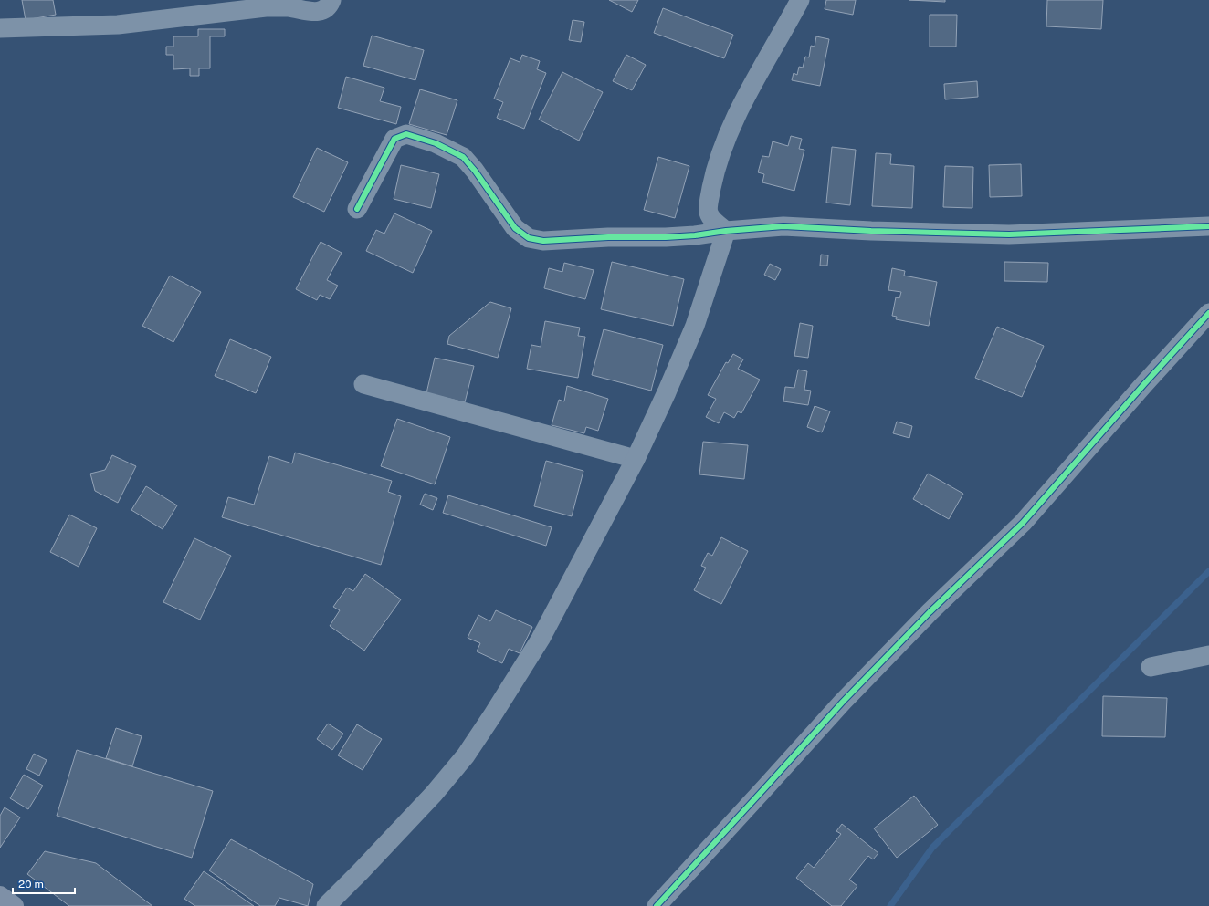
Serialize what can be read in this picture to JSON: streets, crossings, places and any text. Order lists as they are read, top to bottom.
{
  "scale_bar": "20 m"
}
